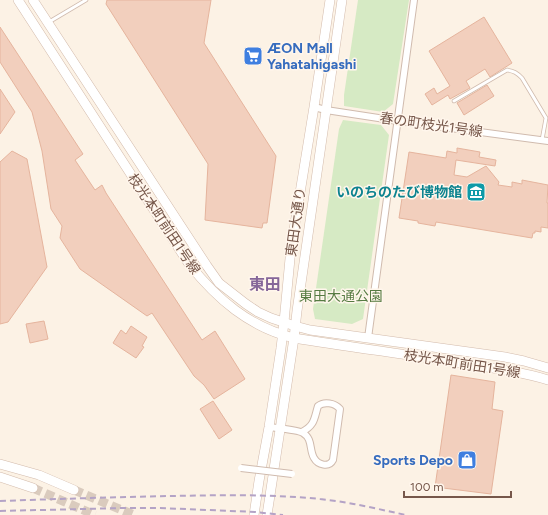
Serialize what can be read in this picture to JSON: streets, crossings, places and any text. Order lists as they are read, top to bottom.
{
  "streets": {
    "street": ["春の町枝光1号線", "東田大通り", "枝光本町前田1号線"]
  },
  "crossings": [
    ["春の町枝光1号線", "東田大通り"],
    ["東田大通り", "枝光本町前田1号線"]
  ],
  "districts": ["東田"],
  "parks": ["東田大通公園"],
  "places": {
    "supermarket": ["ÆON Mall Yahatahigashi"],
    "museum": ["いのちのたび博物館"],
    "shop": ["Sports Depo"]
  },
  "scale_bar": "100 m"
}
